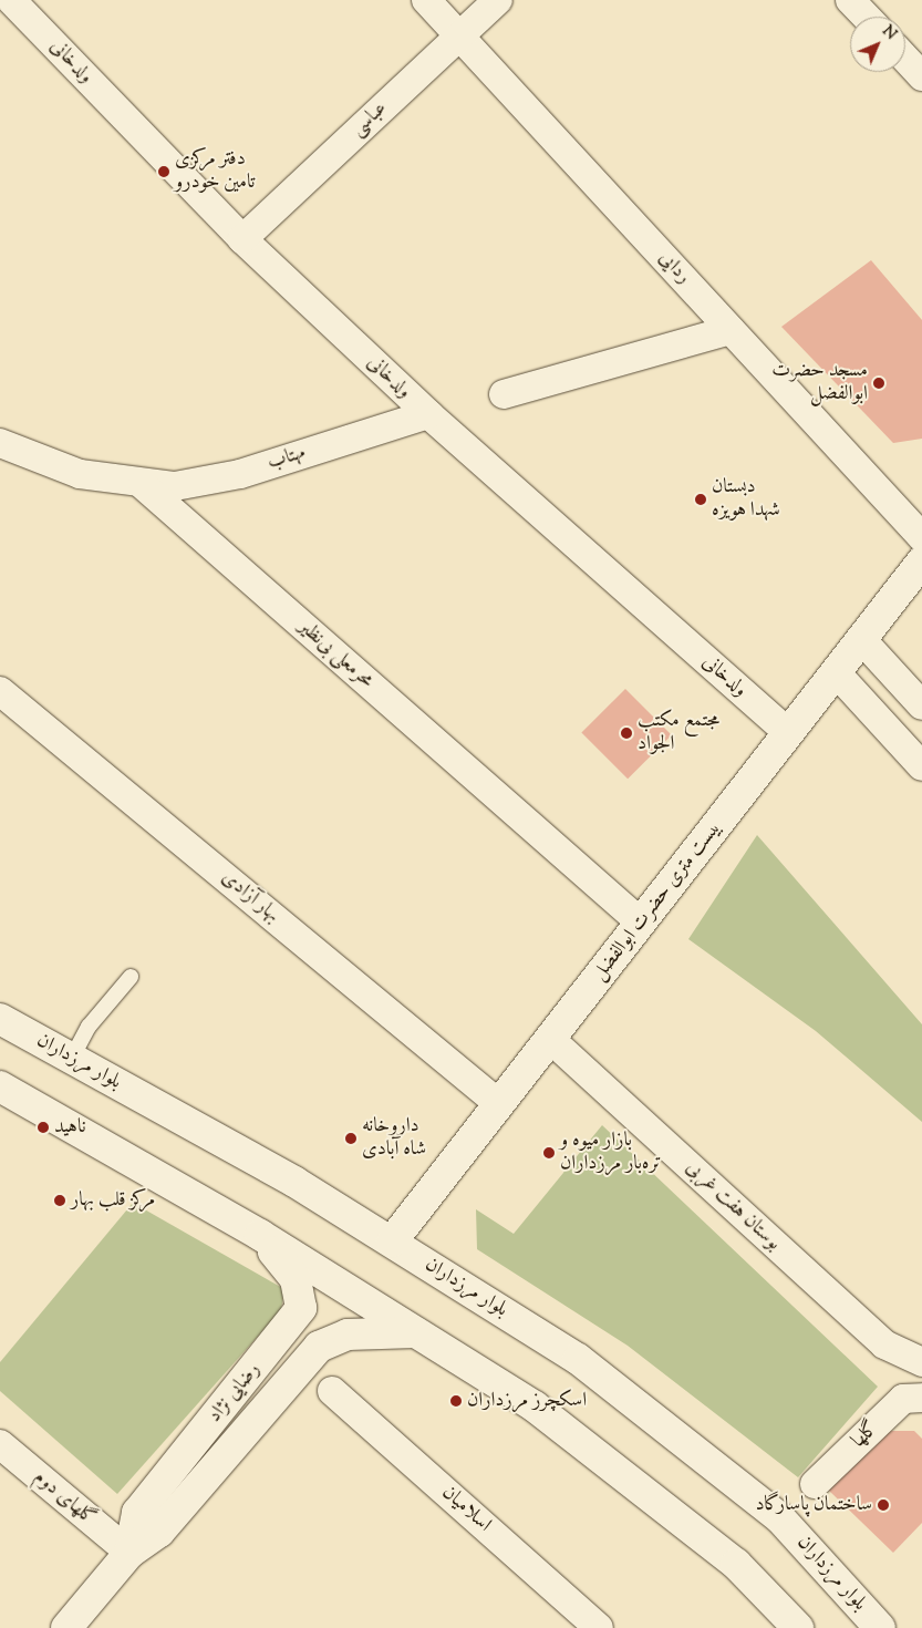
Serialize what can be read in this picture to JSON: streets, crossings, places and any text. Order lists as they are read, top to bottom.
{
  "streets": {
    "main road": ["بیست متری حضرت ابوالفضل", "بلوار مرزداران", "رضایی نژاد"],
    "street": [
      "ولدخانی",
      "عباسی",
      "ردایی",
      "مهتاب",
      "محرمعلی بی‌نظیر",
      "بهار آزادی",
      "بوستان هفت غربی",
      "گلها",
      "گلهای دوم",
      "اسلامیان"
    ]
  },
  "crossings": [
    ["ولدخانی", "عباسی"],
    ["ولدخانی", "مهتاب"],
    ["ولدخانی", "بیست متری حضرت ابوالفضل"],
    ["عباسی", "ردایی"],
    ["مهتاب", "محرمعلی بی‌نظیر"],
    ["محرمعلی بی‌نظیر", "بیست متری حضرت ابوالفضل"],
    ["بهار آزادی", "بیست متری حضرت ابوالفضل"],
    ["بیست متری حضرت ابوالفضل", "بلوار مرزداران"],
    ["بیست متری حضرت ابوالفضل", "بوستان هفت غربی"],
    ["رضایی نژاد", "گلهای دوم"]
  ],
  "places": [
    "دفتر مرکزی تامین خودرو",
    "مسجد حضرت ابوالفضل",
    "دبستان شهدا هویزه",
    "مجتمع مکتب الجواد",
    "ناهید",
    "داروخانه شاه آبادی",
    "بازار میوه و تره‌بار مرزداران",
    "مرکز قلب بهار",
    "اسکچرز مرزداران",
    "ساختمان پاسارگاد"
  ],
  "north": "top right"
}
